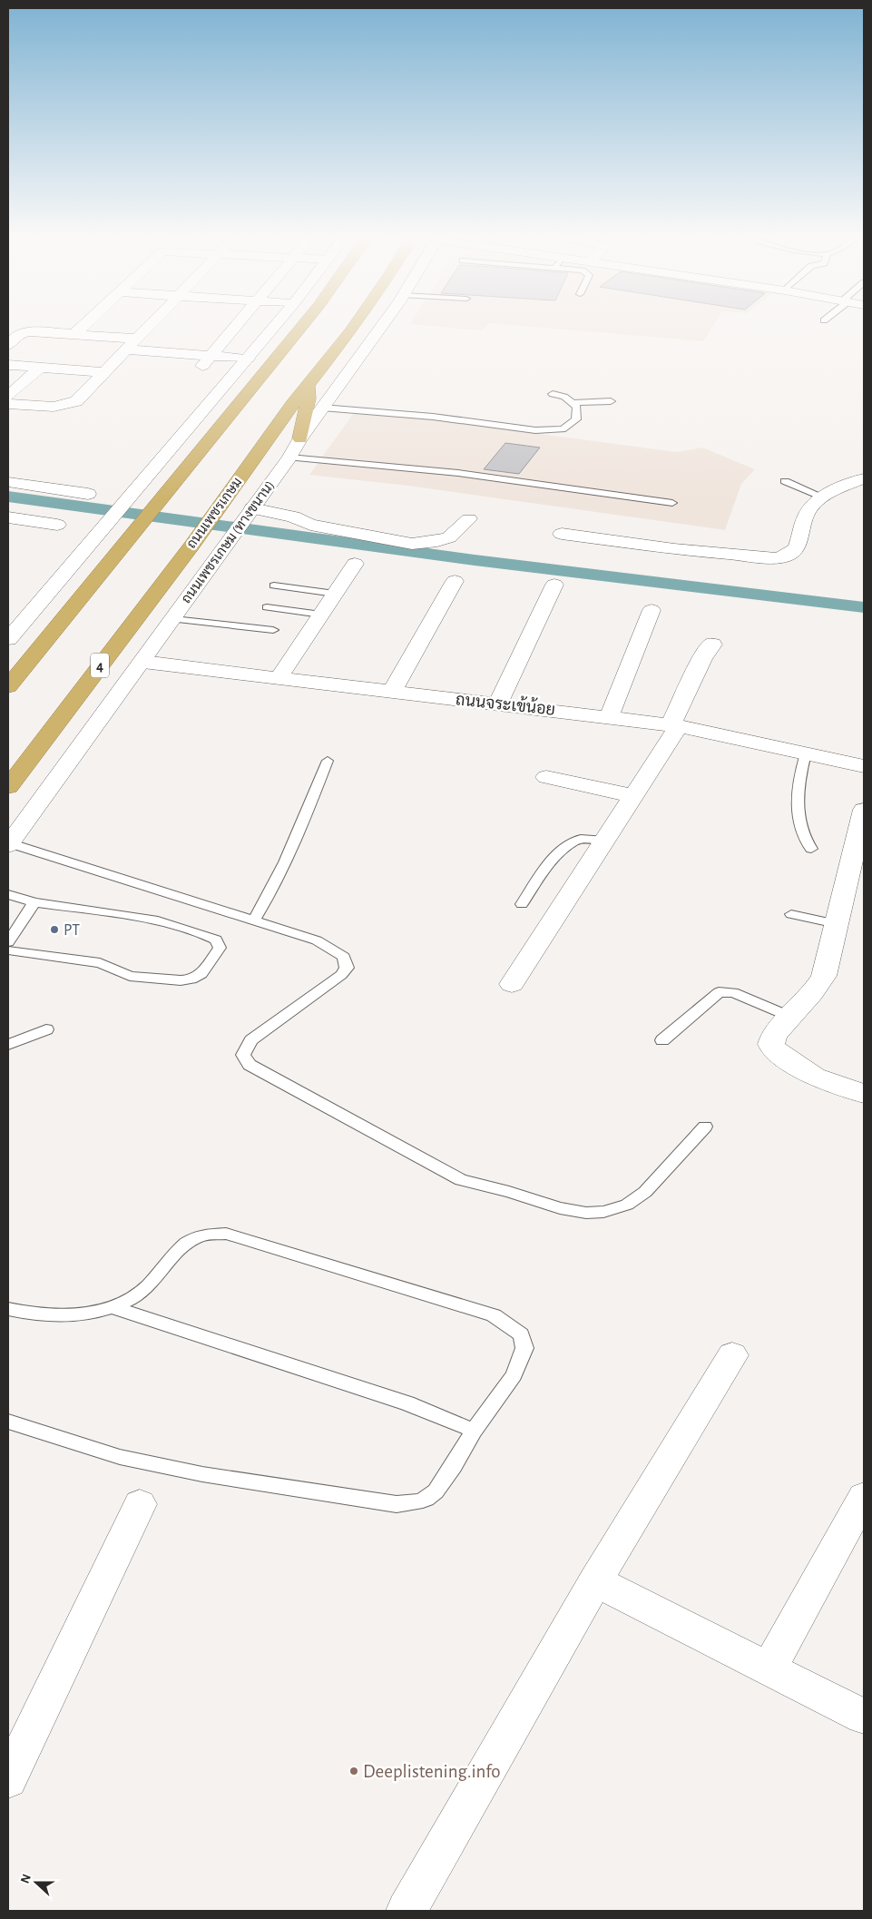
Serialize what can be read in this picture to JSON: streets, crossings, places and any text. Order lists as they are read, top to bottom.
{
  "streets": {
    "highway": ["ถนนเพชรเกษม", "4"],
    "street": ["ถนนเพชรเกษม (ทางขนาน)", "ถนนจระเข้น้อย"]
  },
  "crossings": [
    ["ถนนเพชรเกษม (ทางขนาน)", "ถนนจระเข้น้อย"]
  ],
  "places": ["PT", "Deeplistening.info"],
  "north": "left"
}
